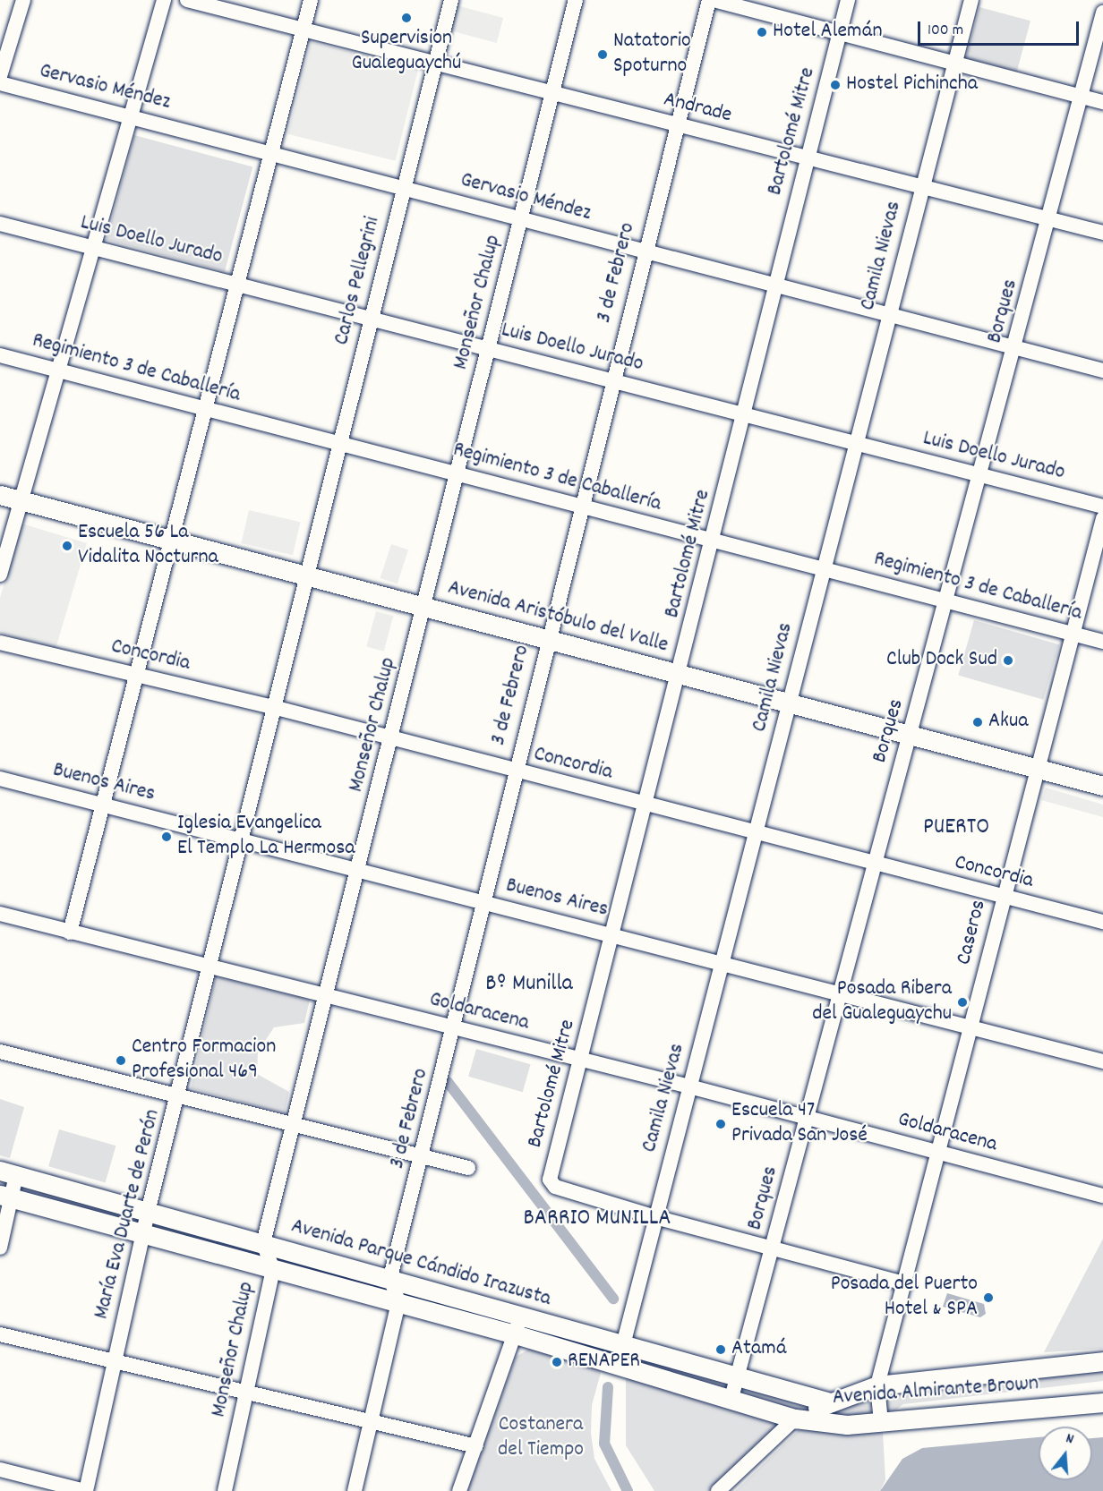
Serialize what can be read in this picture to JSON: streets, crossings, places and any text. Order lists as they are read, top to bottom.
{
  "streets": {
    "main road": ["Avenida Aristóbulo del Valle", "Avenida Parque Cándido Irazusta", "Avenida Almirante Brown"],
    "street": [
      "Gervasio Méndez",
      "Andrade",
      "Bartolomé Mitre",
      "Luis Doello Jurado",
      "Camila Nievas",
      "3 de Febrero",
      "Carlos Pellegrini",
      "Monseñor Chalup",
      "Borques",
      "Regimiento 3 de Caballería",
      "Concordia",
      "Buenos Aires",
      "Caseros",
      "Goldaracena",
      "María Eva Duarte de Perón"
    ]
  },
  "crossings": [
    ["Gervasio Méndez", "Bartolomé Mitre"],
    ["Gervasio Méndez", "Camila Nievas"],
    ["Gervasio Méndez", "3 de Febrero"],
    ["Gervasio Méndez", "Carlos Pellegrini"],
    ["Gervasio Méndez", "Monseñor Chalup"],
    ["Gervasio Méndez", "Borques"],
    ["Andrade", "Bartolomé Mitre"],
    ["Andrade", "Camila Nievas"],
    ["Andrade", "3 de Febrero"],
    ["Andrade", "Carlos Pellegrini"],
    ["Andrade", "Monseñor Chalup"],
    ["Andrade", "Borques"],
    ["Bartolomé Mitre", "Luis Doello Jurado"],
    ["Bartolomé Mitre", "Camila Nievas"],
    ["Bartolomé Mitre", "Regimiento 3 de Caballería"],
    ["Bartolomé Mitre", "Avenida Aristóbulo del Valle"],
    ["Bartolomé Mitre", "Concordia"],
    ["Bartolomé Mitre", "Buenos Aires"],
    ["Bartolomé Mitre", "Goldaracena"],
    ["Luis Doello Jurado", "Camila Nievas"],
    ["Luis Doello Jurado", "3 de Febrero"],
    ["Luis Doello Jurado", "Carlos Pellegrini"],
    ["Luis Doello Jurado", "Monseñor Chalup"],
    ["Luis Doello Jurado", "Borques"],
    ["Camila Nievas", "Regimiento 3 de Caballería"],
    ["Camila Nievas", "Avenida Aristóbulo del Valle"],
    ["Camila Nievas", "Concordia"],
    ["Camila Nievas", "Buenos Aires"],
    ["Camila Nievas", "Goldaracena"],
    ["Camila Nievas", "Avenida Parque Cándido Irazusta"],
    ["3 de Febrero", "Regimiento 3 de Caballería"],
    ["3 de Febrero", "Avenida Aristóbulo del Valle"],
    ["3 de Febrero", "Concordia"],
    ["3 de Febrero", "Buenos Aires"],
    ["3 de Febrero", "Goldaracena"],
    ["3 de Febrero", "Avenida Parque Cándido Irazusta"],
    ["Carlos Pellegrini", "Regimiento 3 de Caballería"],
    ["Carlos Pellegrini", "Avenida Aristóbulo del Valle"],
    ["Carlos Pellegrini", "María Eva Duarte de Perón"],
    ["Monseñor Chalup", "Regimiento 3 de Caballería"],
    ["Monseñor Chalup", "Avenida Aristóbulo del Valle"],
    ["Monseñor Chalup", "Concordia"],
    ["Monseñor Chalup", "Buenos Aires"],
    ["Monseñor Chalup", "Goldaracena"],
    ["Monseñor Chalup", "Avenida Parque Cándido Irazusta"],
    ["Borques", "Regimiento 3 de Caballería"],
    ["Borques", "Avenida Aristóbulo del Valle"],
    ["Borques", "Concordia"],
    ["Borques", "Buenos Aires"],
    ["Borques", "Goldaracena"],
    ["Borques", "Avenida Parque Cándido Irazusta"],
    ["Regimiento 3 de Caballería", "Caseros"],
    ["Avenida Aristóbulo del Valle", "Caseros"],
    ["Avenida Aristóbulo del Valle", "María Eva Duarte de Perón"],
    ["Concordia", "Caseros"],
    ["Concordia", "María Eva Duarte de Perón"],
    ["Buenos Aires", "Caseros"],
    ["Buenos Aires", "María Eva Duarte de Perón"],
    ["Caseros", "Goldaracena"],
    ["Caseros", "Avenida Almirante Brown"],
    ["Goldaracena", "María Eva Duarte de Perón"],
    ["María Eva Duarte de Perón", "Avenida Parque Cándido Irazusta"],
    ["Avenida Parque Cándido Irazusta", "Avenida Almirante Brown"]
  ],
  "districts": ["PUERTO", "Bº Munilla", "BARRIO MUNILLA"],
  "parks": ["Costanera del Tiempo"],
  "places": [
    "Supervision Gualeguaychú",
    "Hotel Alemán",
    "Natatorio Spoturno",
    "Hostel Pichincha",
    "Escuela 56 La Vidalita Nocturna",
    "Club Dock Sud",
    "Akua",
    "Iglesia Evangelica El Templo La Hermosa",
    "Posada Ribera del Gualeguaychu",
    "Centro Formacion Profesional 469",
    "Escuela 47 Privada San José",
    "Posada del Puerto Hotel & SPA",
    "Atamá",
    "RENAPER"
  ],
  "scale_bar": "100 m",
  "north": "top"
}
